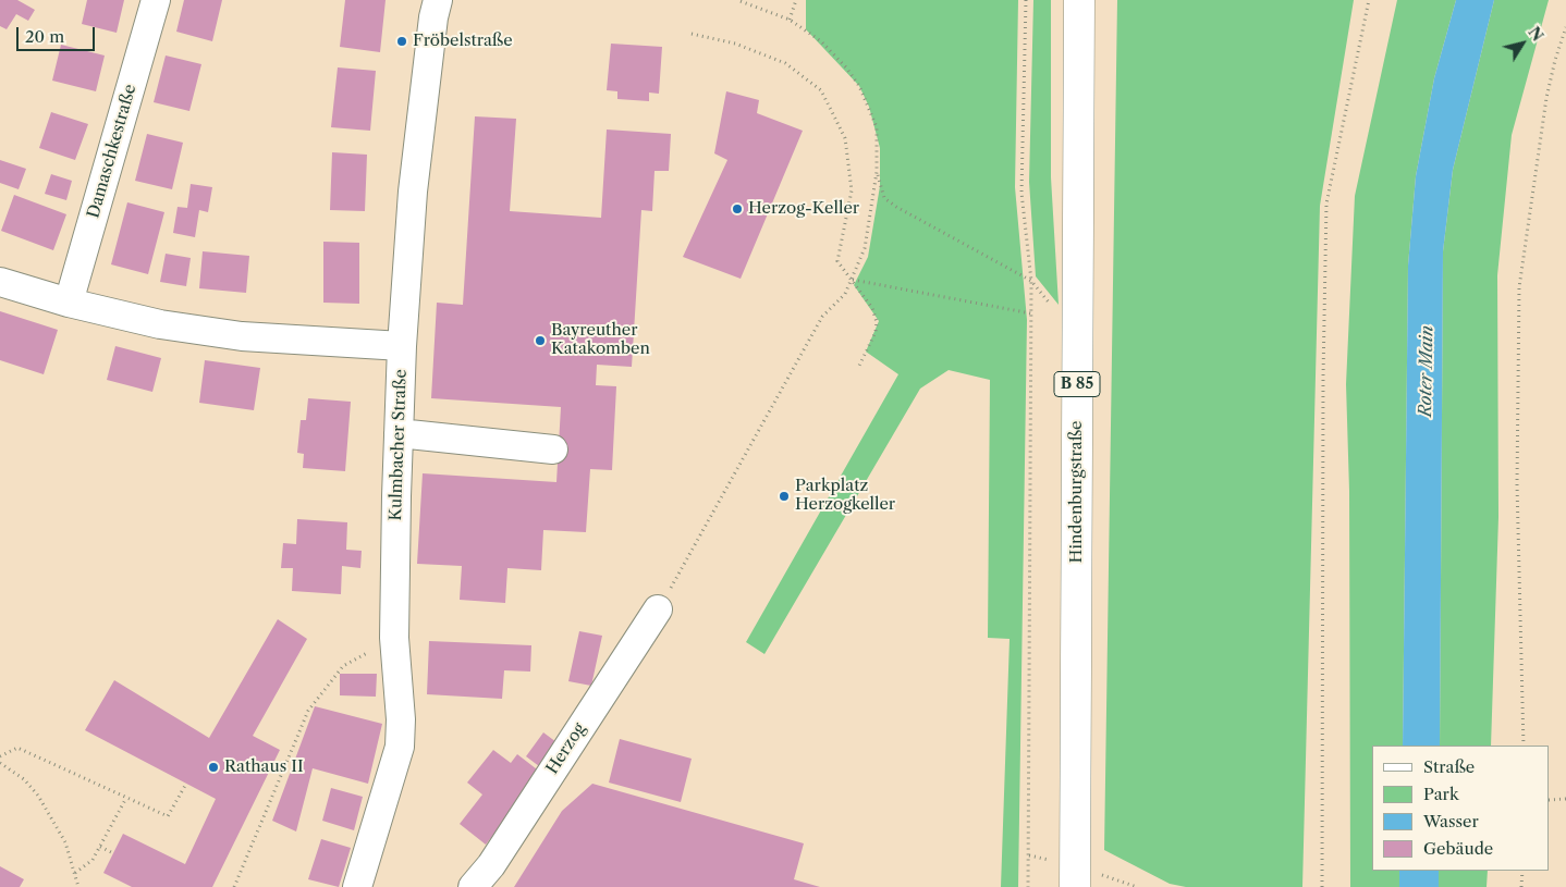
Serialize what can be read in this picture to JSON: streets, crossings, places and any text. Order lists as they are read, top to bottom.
{
  "streets": {
    "main road": ["B 85", "Hindenburgstraße"],
    "street": ["Damaschkestraße", "Kulmbacher Straße", "Herzog"]
  },
  "water": ["Roter Main"],
  "places": [
    "Fröbelstraße",
    "Herzog-Keller",
    "Bayreuther Katakomben",
    "Parkplatz Herzogkeller",
    "Rathaus II"
  ],
  "legend": [
    "Straße",
    "Park",
    "Wasser",
    "Gebäude"
  ],
  "scale_bar": "20 m",
  "north": "top right"
}
